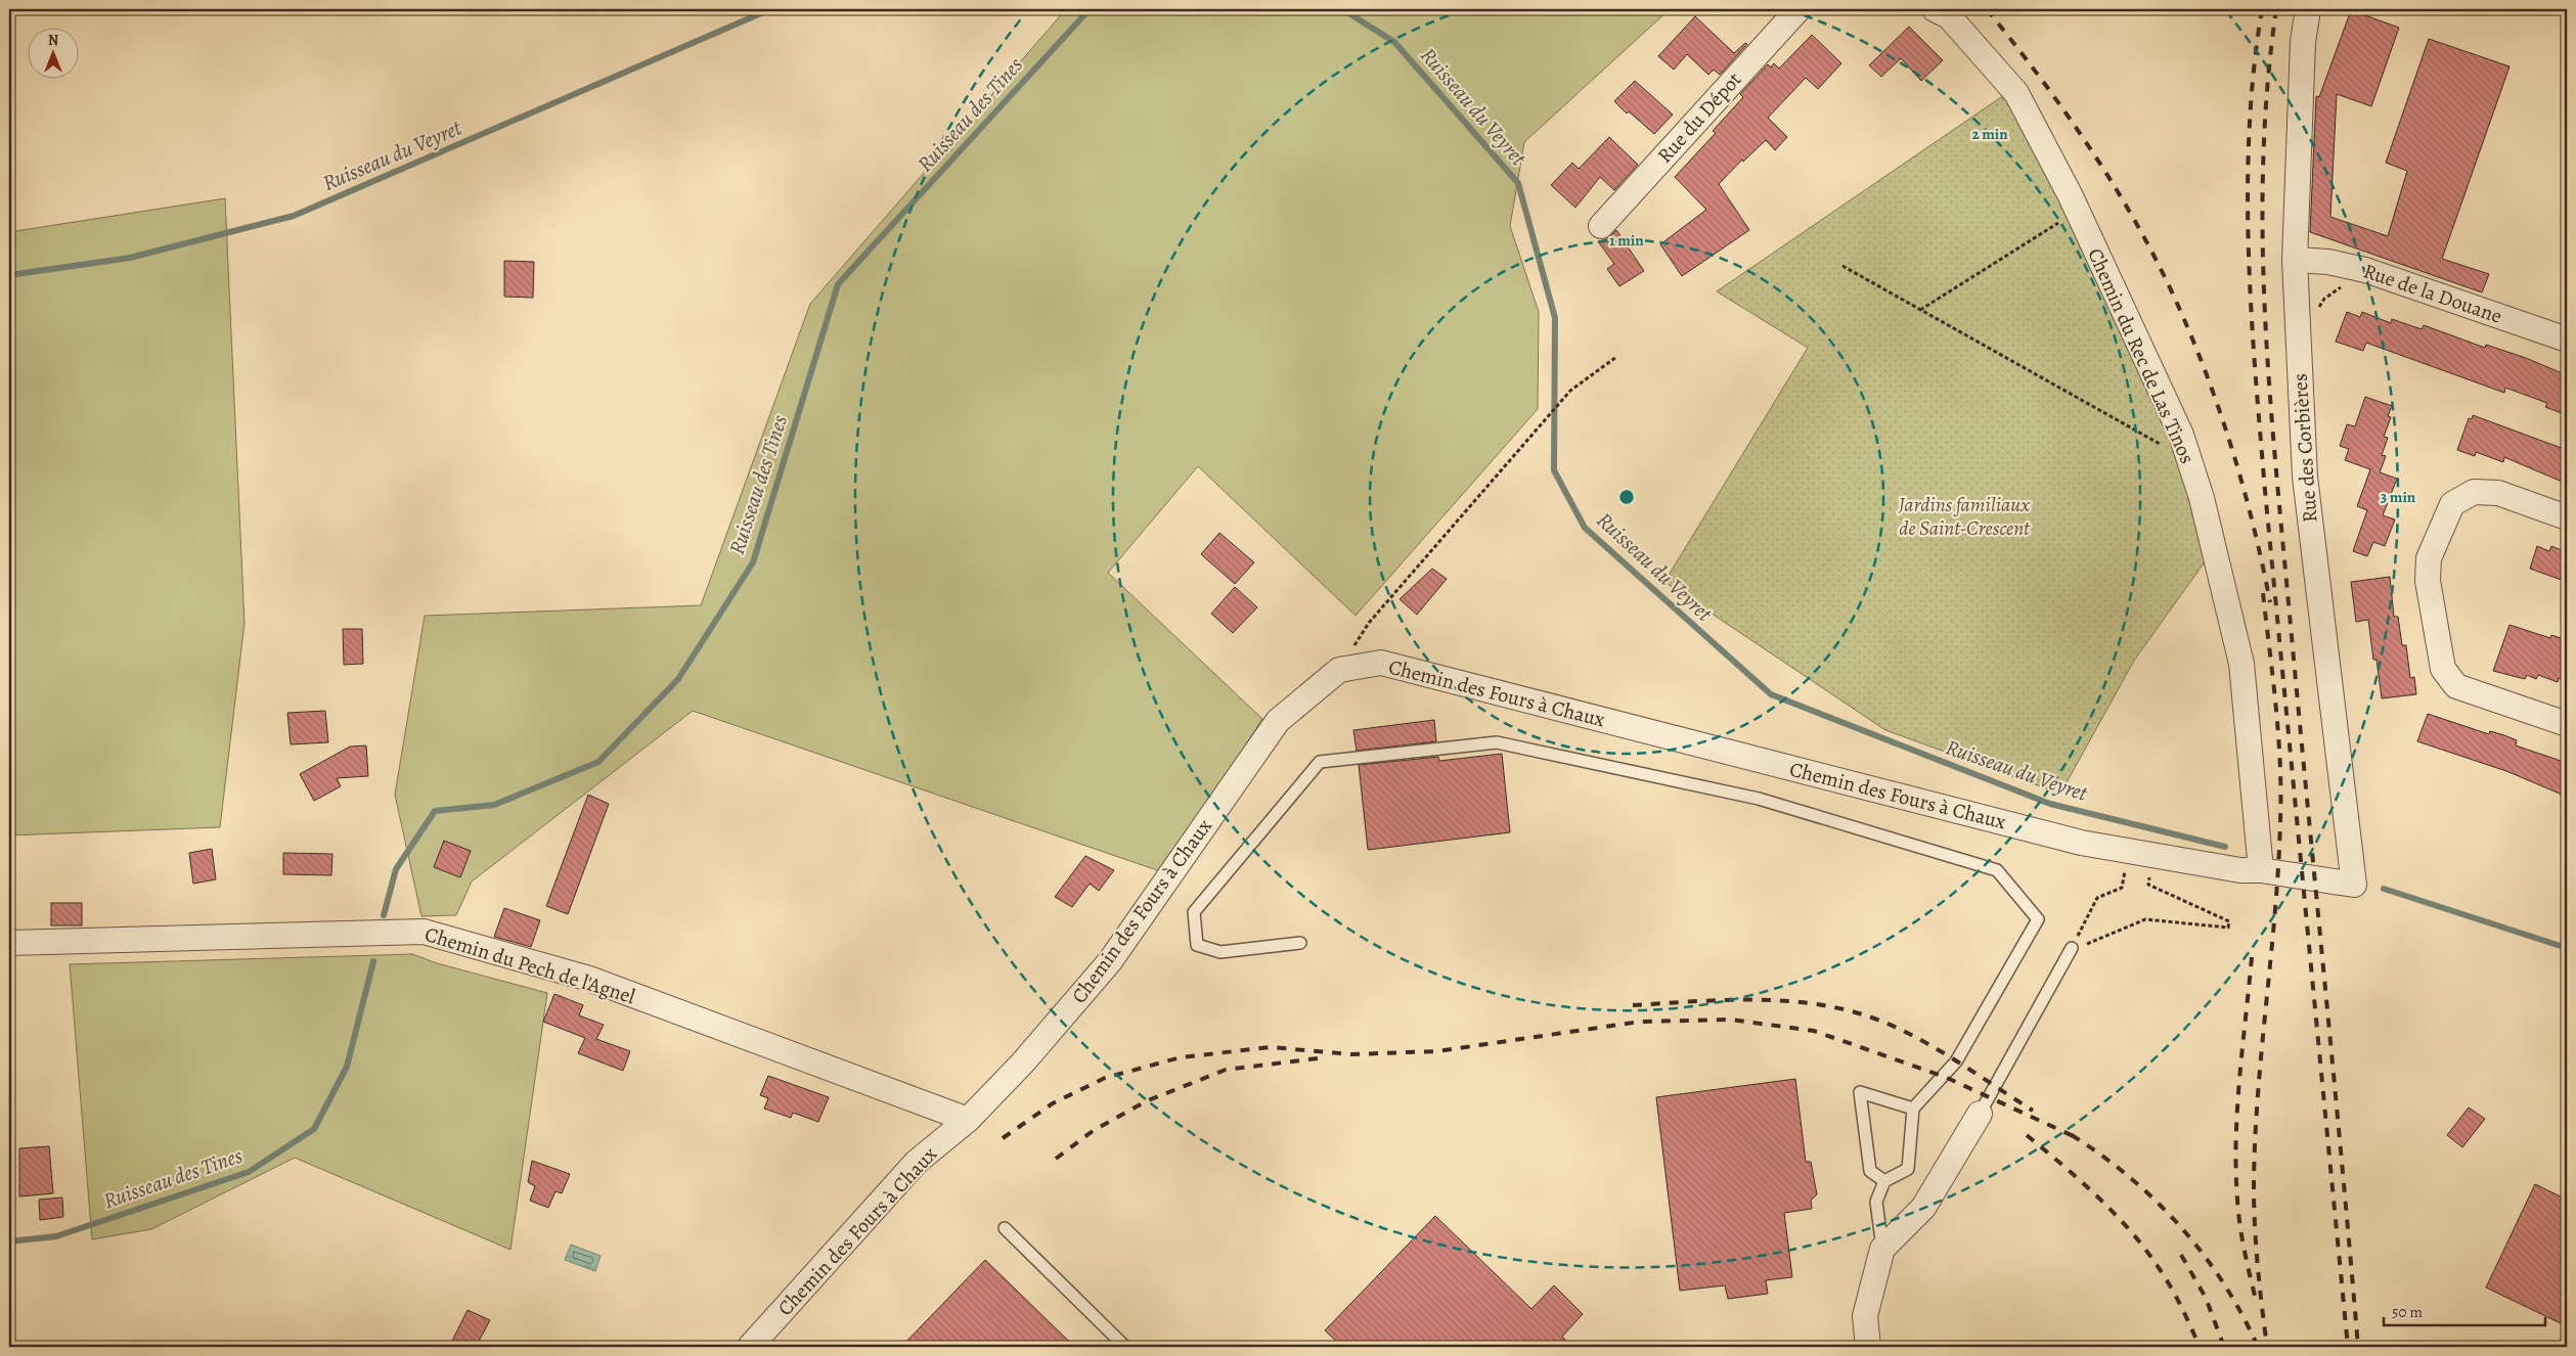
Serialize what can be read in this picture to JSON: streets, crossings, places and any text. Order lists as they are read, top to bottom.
{
  "streets": {
    "street": [
      "Rue du Dépot",
      "Rue de la Douane",
      "Chemin du Rec de Las Tinos",
      "Rue des Corbières",
      "Chemin des Fours à Chaux",
      "Chemin du Pech de l'Agnel"
    ]
  },
  "crossings": [
    ["Rue de la Douane", "Rue des Corbières"],
    ["Chemin du Rec de Las Tinos", "Chemin des Fours à Chaux"],
    ["Rue des Corbières", "Chemin des Fours à Chaux"],
    ["Chemin des Fours à Chaux", "Chemin du Pech de l'Agnel"]
  ],
  "water": ["Ruisseau du Veyret", "Ruisseau des Tines"],
  "parks": ["Jardins familiaux de Saint-Crescent"],
  "scale_bar": "50 m",
  "north": "top",
  "rings": ["2 min", "1 min", "3 min"]
}
